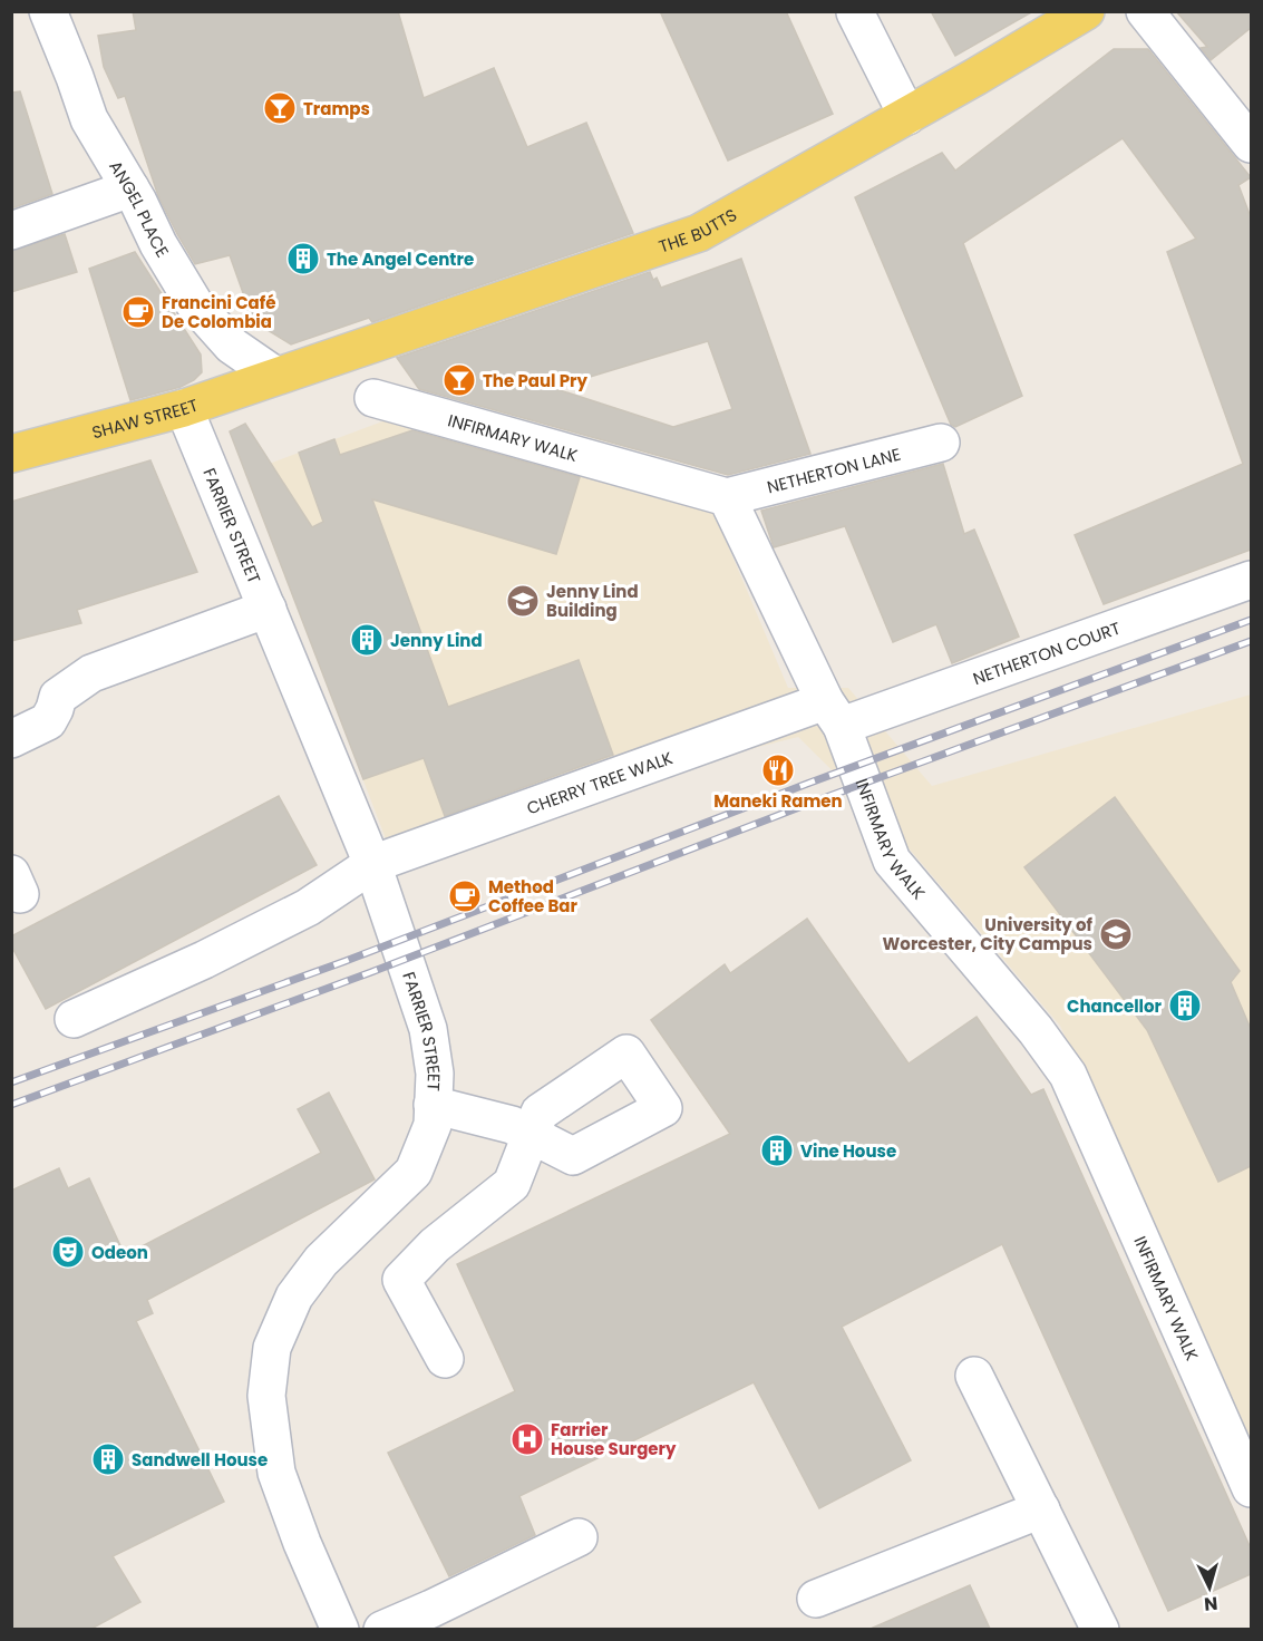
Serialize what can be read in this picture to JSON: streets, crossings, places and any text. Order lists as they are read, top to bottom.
{
  "streets": {
    "main road": ["THE BUTTS", "SHAW STREET"],
    "street": [
      "ANGEL PLACE",
      "INFIRMARY WALK",
      "NETHERTON LANE",
      "FARRIER STREET",
      "NETHERTON COURT",
      "CHERRY TREE WALK"
    ]
  },
  "crossings": [
    ["ANGEL PLACE", "THE BUTTS"],
    ["ANGEL PLACE", "SHAW STREET"],
    ["THE BUTTS", "SHAW STREET"],
    ["SHAW STREET", "FARRIER STREET"],
    ["INFIRMARY WALK", "NETHERTON LANE"],
    ["INFIRMARY WALK", "NETHERTON COURT"],
    ["INFIRMARY WALK", "CHERRY TREE WALK"],
    ["FARRIER STREET", "CHERRY TREE WALK"],
    ["NETHERTON COURT", "CHERRY TREE WALK"]
  ],
  "places": {
    "bar": ["Tramps", "The Paul Pry"],
    "building": [
      "The Angel Centre",
      "Jenny Lind",
      "Chancellor",
      "Vine House",
      "Sandwell House"
    ],
    "cafe": ["Francini Café De Colombia", "Method Coffee Bar"],
    "school or university": ["Jenny Lind Building", "University of Worcester, City Campus"],
    "restaurant": ["Maneki Ramen"],
    "theatre": ["Odeon"],
    "hospital": ["Farrier House Surgery"]
  },
  "north": "bottom"
}
